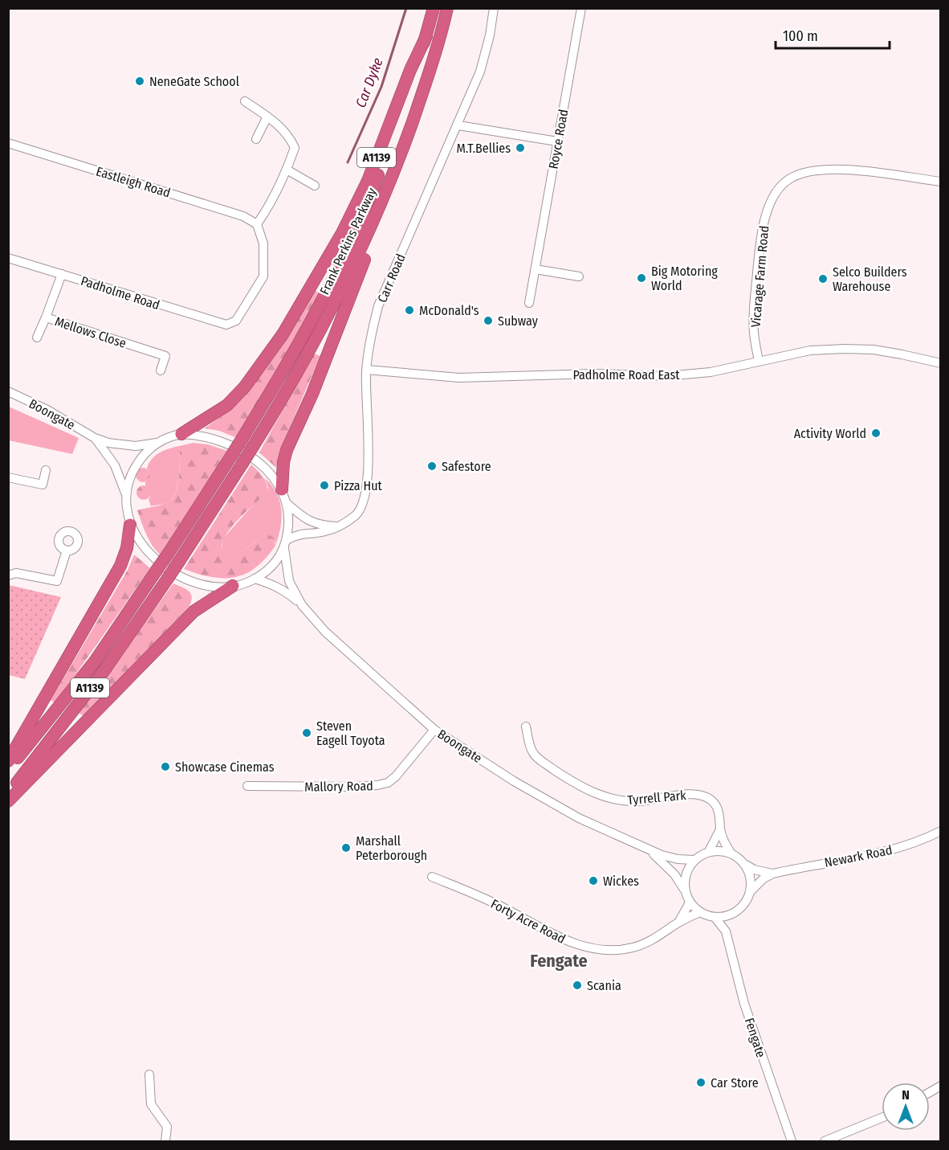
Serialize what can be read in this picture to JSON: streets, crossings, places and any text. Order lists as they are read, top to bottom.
{
  "streets": {
    "highway": ["A1139", "Frank Perkins Parkway"],
    "street": [
      "Royce Road",
      "Eastleigh Road",
      "Vicarage Farm Road",
      "Carr Road",
      "Padholme Road",
      "Mellows Close",
      "Padholme Road East",
      "Boongate",
      "Mallory Road",
      "Tyrrell Park",
      "Newark Road",
      "Forty Acre Road",
      "Fengate"
    ]
  },
  "crossings": [
    ["A1139", "Frank Perkins Parkway"],
    ["A1139", "Carr Road"],
    ["A1139", "Boongate"],
    ["Eastleigh Road", "Padholme Road"],
    ["Vicarage Farm Road", "Padholme Road East"],
    ["Carr Road", "Padholme Road East"],
    ["Carr Road", "Boongate"],
    ["Padholme Road", "Mellows Close"],
    ["Boongate", "Mallory Road"],
    ["Boongate", "Tyrrell Park"],
    ["Boongate", "Newark Road"],
    ["Boongate", "Forty Acre Road"],
    ["Boongate", "Fengate"],
    ["Tyrrell Park", "Newark Road"],
    ["Tyrrell Park", "Forty Acre Road"],
    ["Tyrrell Park", "Fengate"],
    ["Newark Road", "Forty Acre Road"],
    ["Newark Road", "Fengate"],
    ["Forty Acre Road", "Fengate"]
  ],
  "districts": ["Fengate"],
  "water": ["Car Dyke"],
  "places": [
    "NeneGate School",
    "M.T.Bellies",
    "Big Motoring World",
    "Selco Builders Warehouse",
    "McDonald's",
    "Subway",
    "Activity World",
    "Safestore",
    "Pizza Hut",
    "Steven Eagell Toyota",
    "Showcase Cinemas",
    "Marshall Peterborough",
    "Wickes",
    "Scania",
    "Car Store"
  ],
  "scale_bar": "100 m",
  "north": "top"
}
